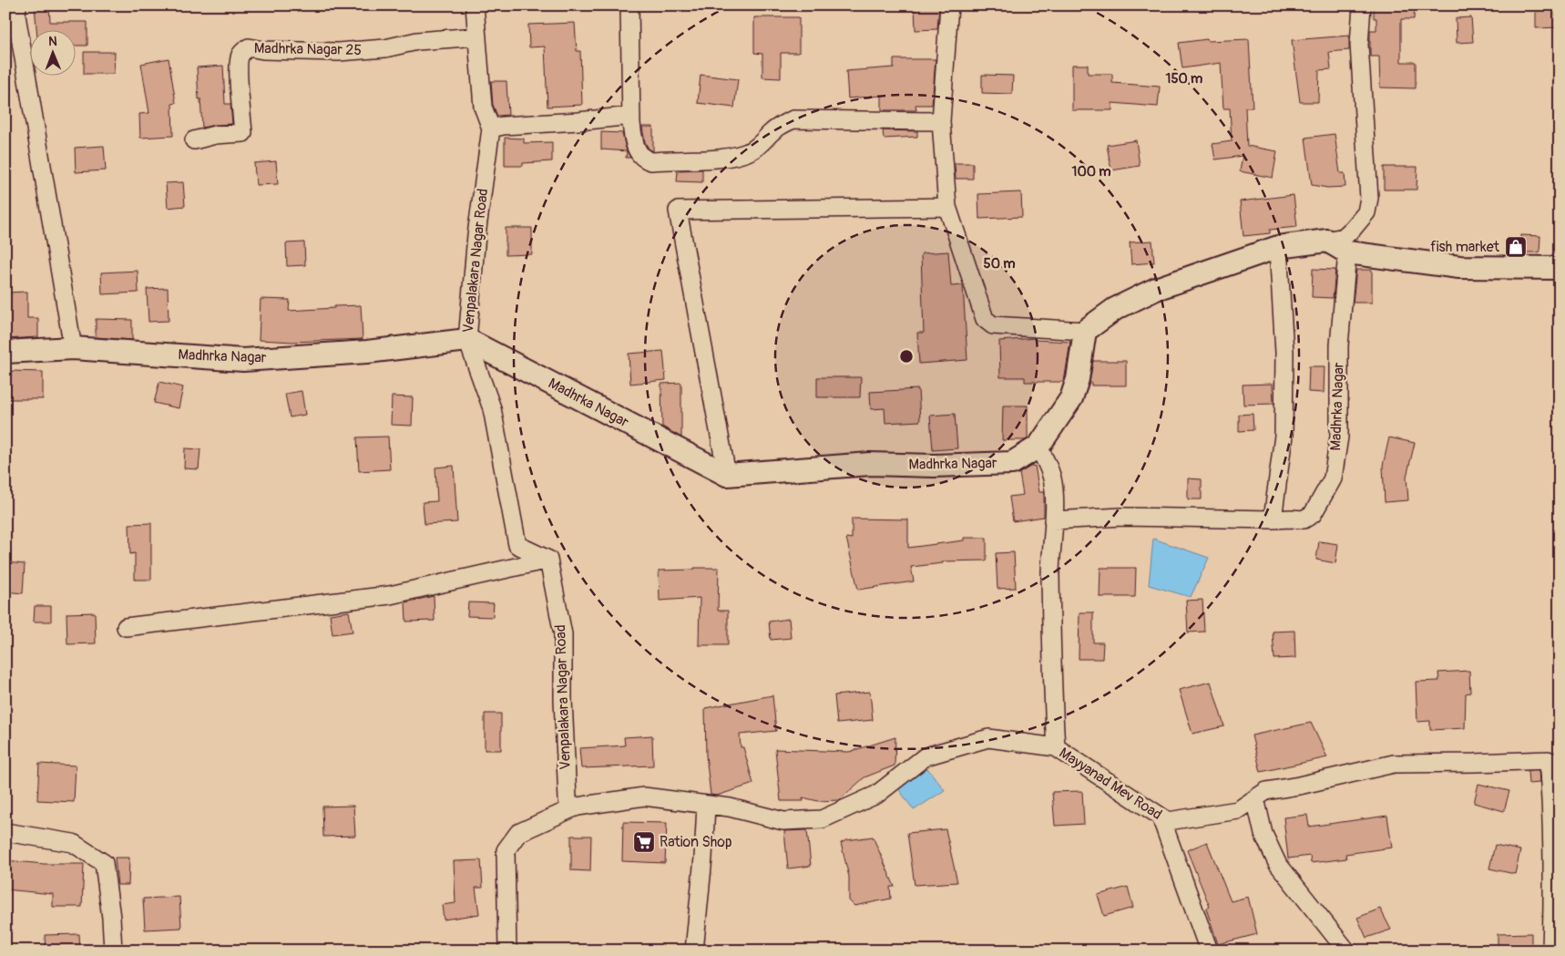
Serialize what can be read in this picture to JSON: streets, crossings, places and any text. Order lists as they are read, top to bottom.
{
  "streets": {
    "street": [
      "Madhrka Nagar 25",
      "Venpalakara Nagar Road",
      "Madhrka Nagar",
      "Mayyanad Mev Road"
    ]
  },
  "crossings": [
    ["Madhrka Nagar 25", "Venpalakara Nagar Road"],
    ["Venpalakara Nagar Road", "Madhrka Nagar"]
  ],
  "places": {
    "shop": ["fish market"],
    "supermarket": ["Ration Shop"]
  },
  "north": "top",
  "rings": ["150 m", "100 m", "50 m"]
}
